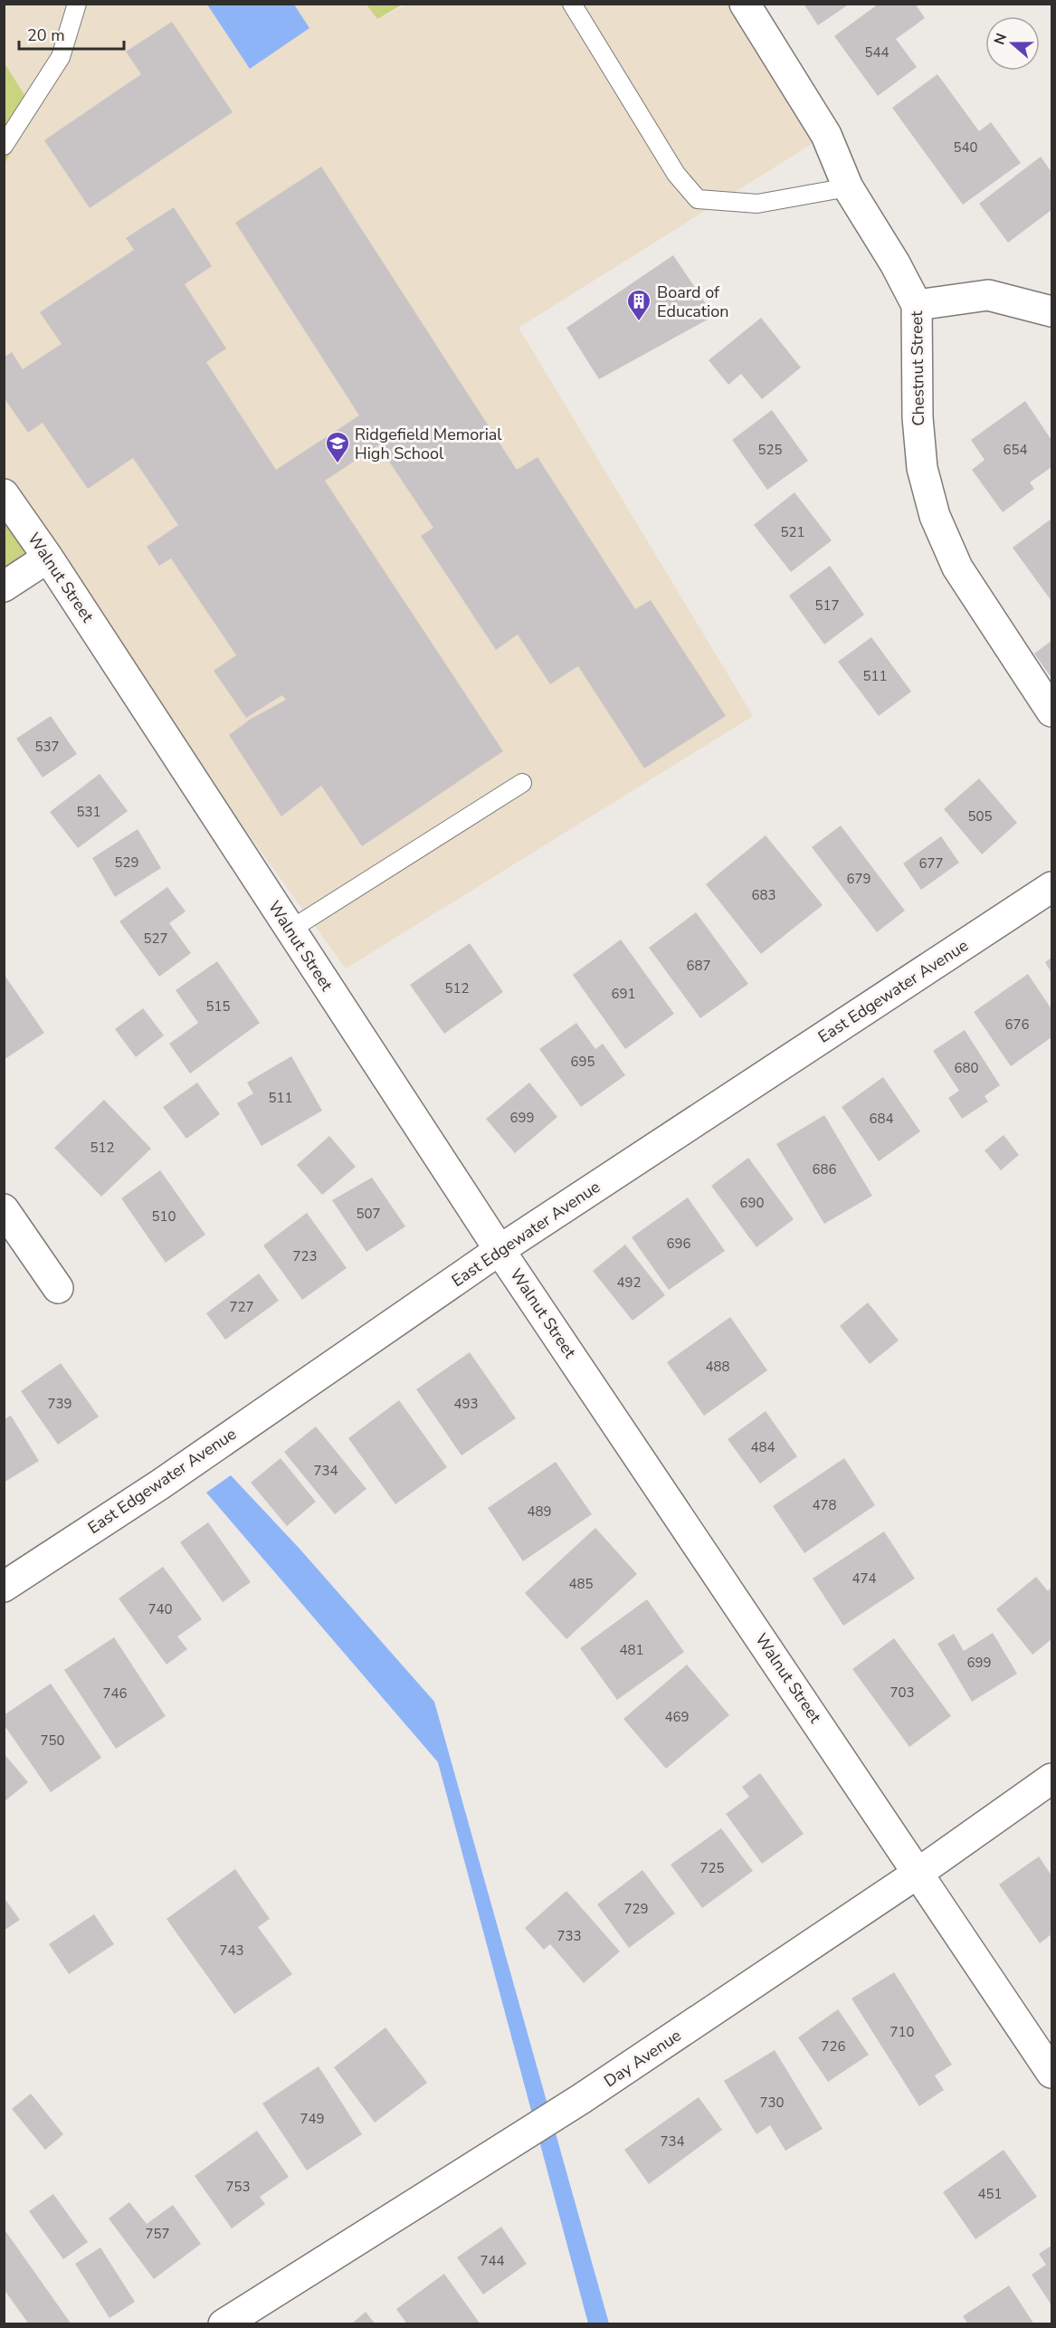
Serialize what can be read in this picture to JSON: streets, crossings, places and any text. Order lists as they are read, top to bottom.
{
  "streets": {
    "street": [
      "Chestnut Street",
      "Walnut Street",
      "East Edgewater Avenue",
      "Day Avenue"
    ]
  },
  "crossings": [
    ["Walnut Street", "East Edgewater Avenue"],
    ["Walnut Street", "Day Avenue"]
  ],
  "places": {
    "building": ["Board of Education"],
    "school or university": ["Ridgefield Memorial High School"]
  },
  "house_numbers": [
    "544",
    "540",
    "525",
    "654",
    "521",
    "517",
    "511",
    "537",
    "531",
    "505",
    "529",
    "677",
    "679",
    "683",
    "527",
    "687",
    "512",
    "691",
    "515",
    "676",
    "695",
    "680",
    "511",
    "699",
    "684",
    "512",
    "686",
    "690",
    "507",
    "510",
    "696",
    "723",
    "492",
    "727",
    "488",
    "739",
    "493",
    "484",
    "734",
    "478",
    "489",
    "474",
    "485",
    "740",
    "481",
    "699",
    "703",
    "746",
    "469",
    "750",
    "725",
    "729",
    "733",
    "743",
    "710",
    "726",
    "730",
    "749",
    "734",
    "753",
    "451",
    "757",
    "744"
  ],
  "scale_bar": "20 m",
  "north": "left"
}
